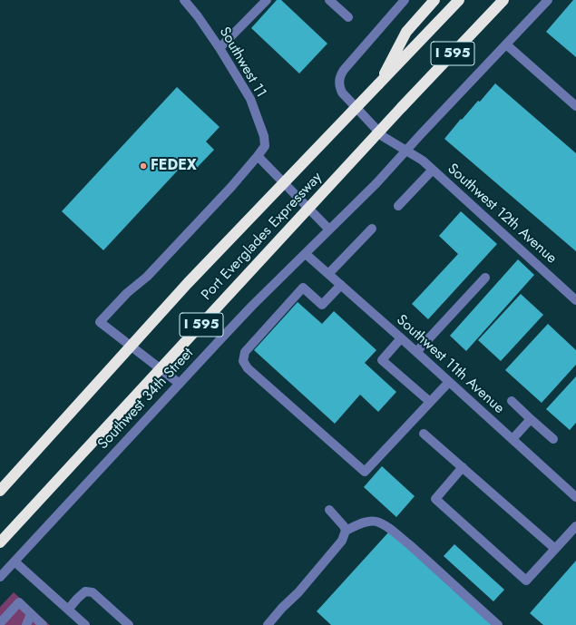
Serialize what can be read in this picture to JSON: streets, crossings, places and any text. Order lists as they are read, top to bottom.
{
  "streets": {
    "highway": ["I 595", "Port Everglades Expressway"],
    "street": [
      "Southwest 11",
      "Southwest 12th Avenue",
      "Southwest 11th Avenue",
      "Southwest 34th Street"
    ]
  },
  "crossings": [
    ["Southwest 12th Avenue", "Southwest 34th Street"],
    ["Southwest 11th Avenue", "Southwest 34th Street"]
  ],
  "places": ["FEDEX"]
}
